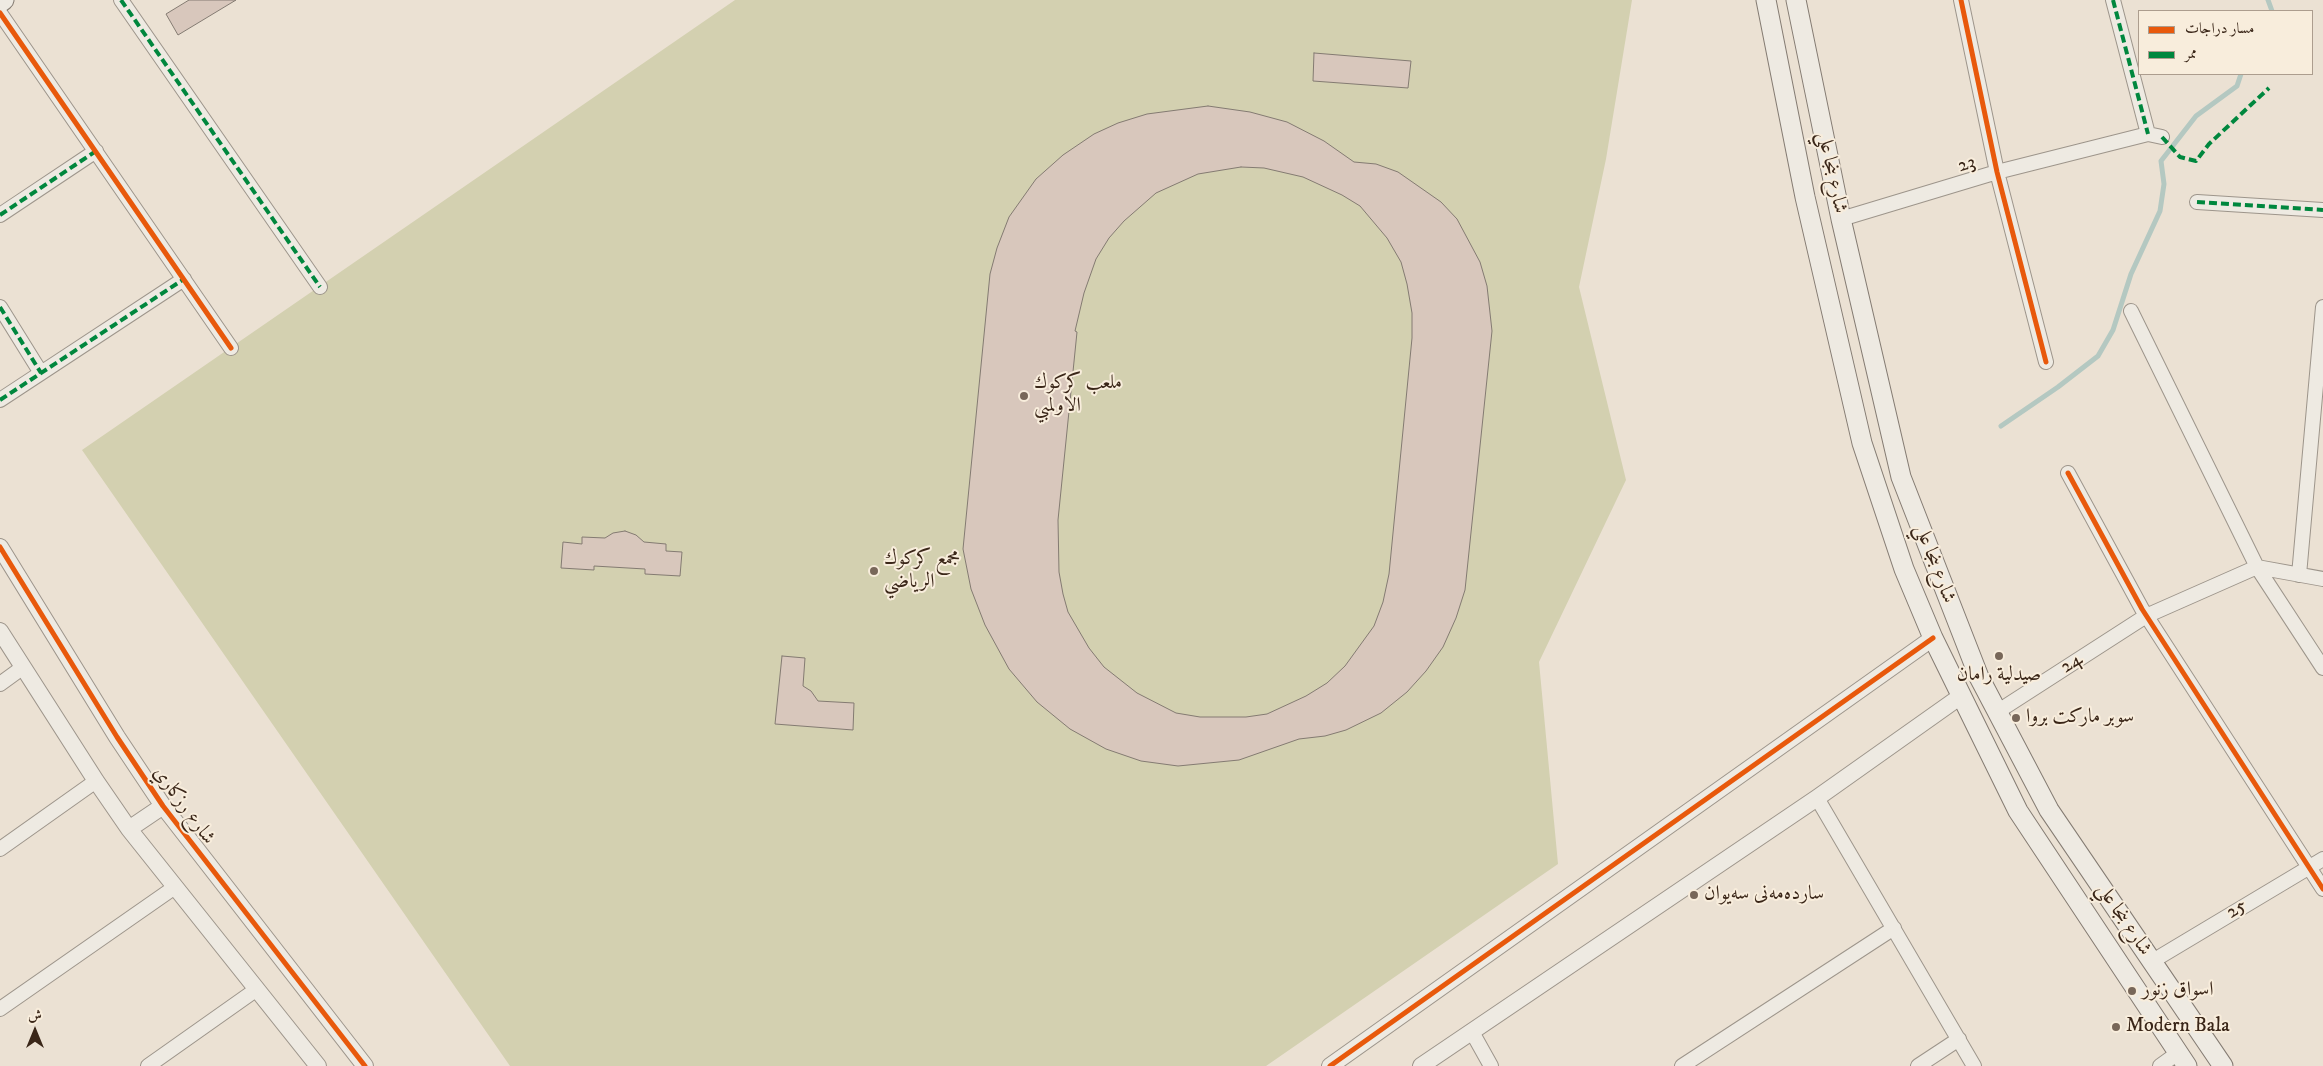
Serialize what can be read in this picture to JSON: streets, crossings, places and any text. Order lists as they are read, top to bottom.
{
  "streets": {
    "main road": ["شارع بنجا علي"],
    "street": [
      "23",
      "24",
      "شارع رزكاري",
      "25"
    ]
  },
  "crossings": [
    ["23", "شارع بنجا علي"],
    ["شارع بنجا علي", "24"],
    ["شارع بنجا علي", "25"]
  ],
  "places": [
    "ملعب كركوك الاولمبي",
    "مجمع كركوك الرياضي",
    "صيدلية رامان",
    "سوبر ماركت بروا",
    "ساردەمەنی سەیوان",
    "اسواق زنور",
    "Modern Bala"
  ],
  "legend": ["مسار دراجات", "ممر"],
  "north": "top"
}
